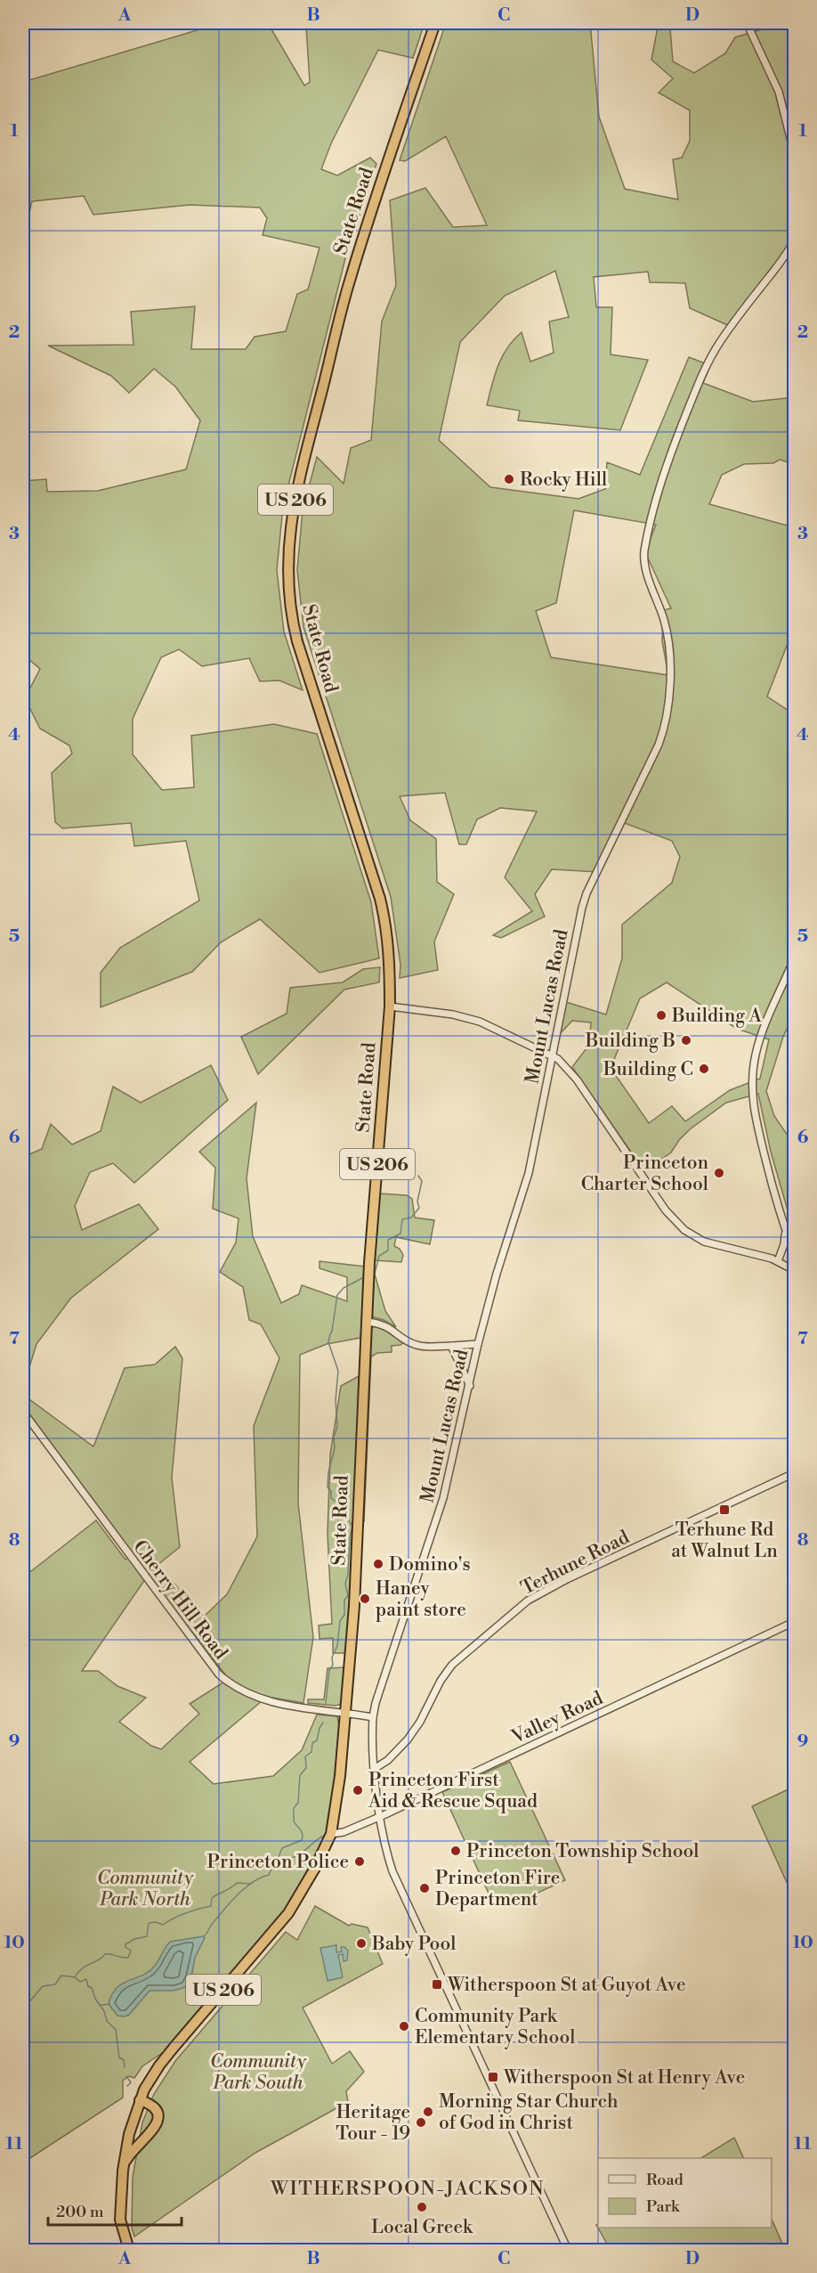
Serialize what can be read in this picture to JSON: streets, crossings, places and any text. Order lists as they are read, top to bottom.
{
  "streets": {
    "highway": ["State Road", "US 206"],
    "street": [
      "Mount Lucas Road",
      "Terhune Road",
      "Cherry Hill Road",
      "Valley Road"
    ]
  },
  "crossings": [
    ["State Road", "Cherry Hill Road"],
    ["State Road", "Valley Road"],
    ["Mount Lucas Road", "Terhune Road"],
    ["Mount Lucas Road", "Cherry Hill Road"],
    ["Mount Lucas Road", "Valley Road"]
  ],
  "districts": ["WITHERSPOON-JACKSON"],
  "parks": ["Community Park North", "Community Park South"],
  "places": {
    "other": [
      "Rocky Hill",
      "Building A",
      "Building B",
      "Building C",
      "Princeton Charter School",
      "Domino's",
      "Haney paint store",
      "Princeton First Aid & Rescue Squad",
      "Princeton Township School",
      "Princeton Police",
      "Princeton Fire Department",
      "Baby Pool",
      "Community Park Elementary School",
      "Morning Star Church of God in Christ",
      "Heritage Tour - 19",
      "Local Greek"
    ],
    "transit": ["Terhune Rd at Walnut Ln", "Witherspoon St at Guyot Ave", "Witherspoon St at Henry Ave"]
  },
  "legend": ["Road", "Park"],
  "scale_bar": "200 m",
  "grid": {
    "columns": [
      "A",
      "B",
      "C",
      "D"
    ],
    "rows": [
      "1",
      "2",
      "3",
      "4",
      "5",
      "6",
      "7",
      "8",
      "9",
      "10",
      "11"
    ]
  }
}
